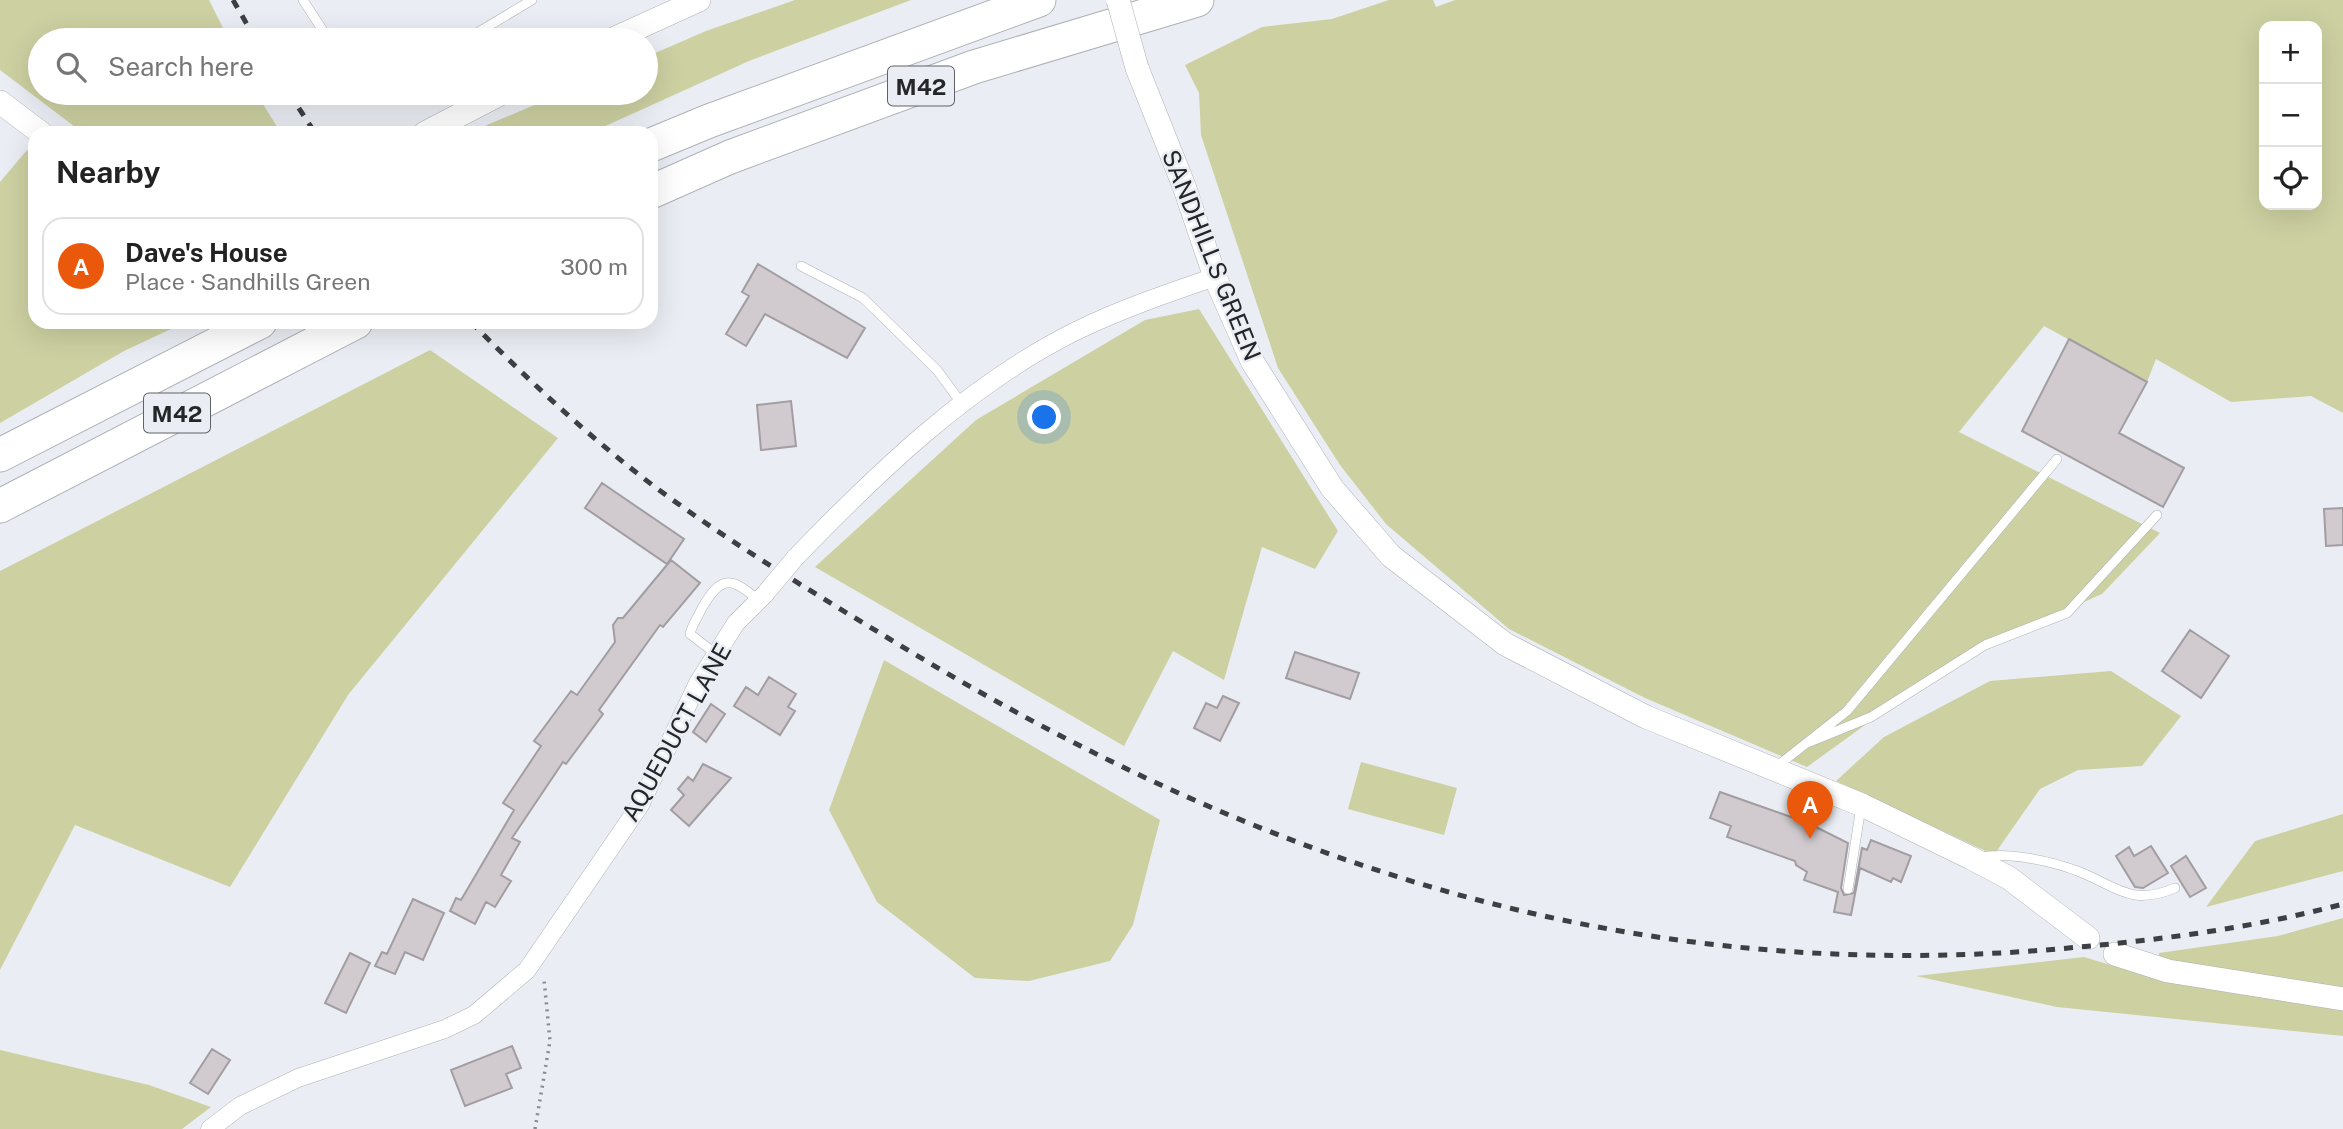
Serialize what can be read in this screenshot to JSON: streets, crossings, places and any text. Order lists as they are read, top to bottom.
{
  "streets": {
    "highway": ["M42"],
    "street": ["SANDHILLS GREEN", "AQUEDUCT LANE"]
  },
  "crossings": [
    ["SANDHILLS GREEN", "AQUEDUCT LANE"]
  ],
  "page": {
    "map_buttons": ["+", "−"],
    "search": "Search here",
    "heading": "Nearby",
    "list": [
      {
        "mark": "A",
        "name": "Dave's House",
        "note": "Place · Sandhills Green",
        "value": "300 m"
      }
    ],
    "pins": "A"
  }
}
